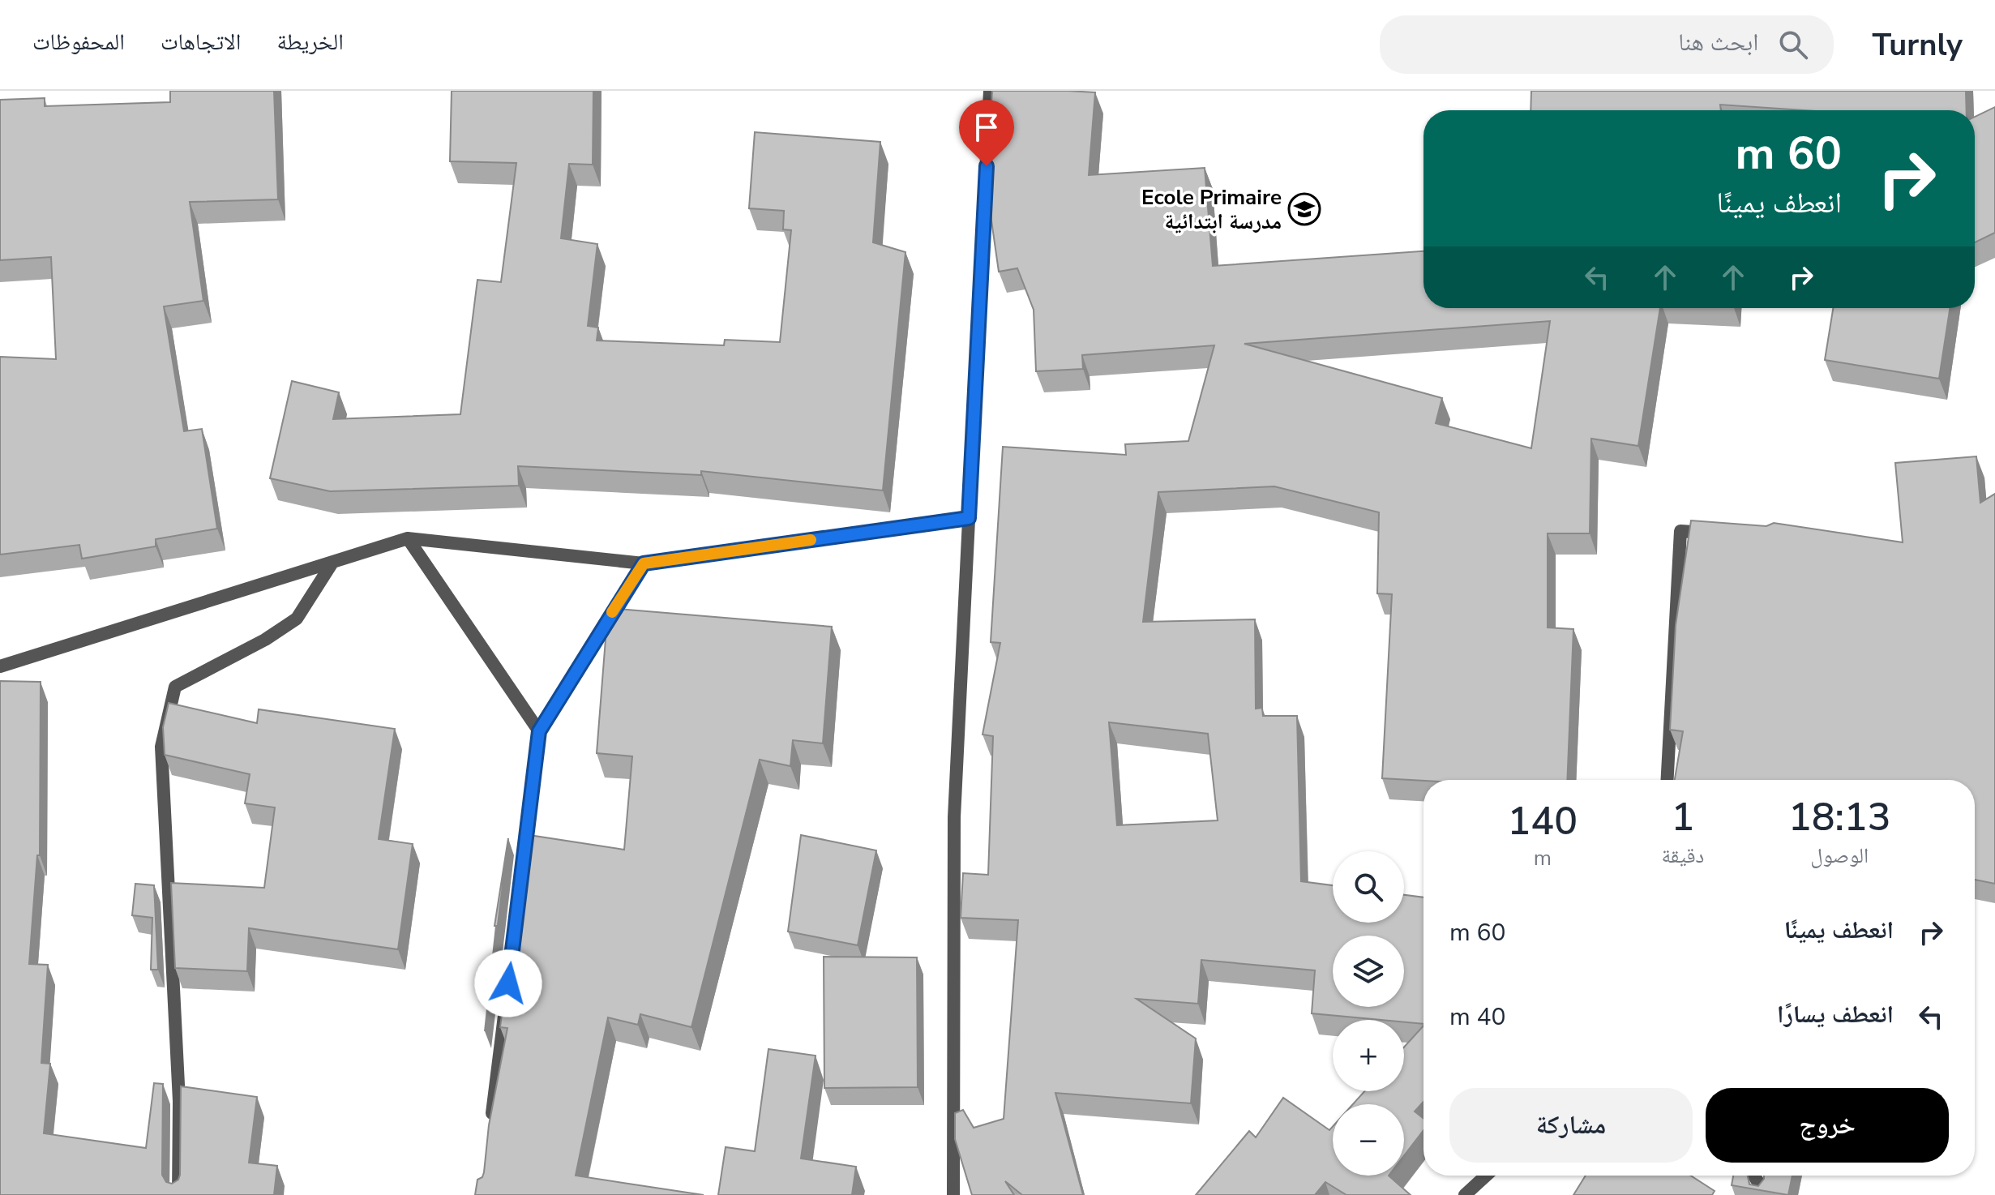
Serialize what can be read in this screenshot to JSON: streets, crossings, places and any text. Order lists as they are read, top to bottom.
{
  "places": {
    "school or university": ["Ecole Primaire مدرسة ابتدائية"]
  },
  "page": {
    "header": "Turnly",
    "search": "ابحث هنا",
    "nav": ["الخريطة", "الاتجاهات", "المحفوظات"],
    "turn": ["60 m", "انعطف يمينًا"],
    "eta": [
      "18:13",
      "الوصول",
      "1",
      "دقيقة",
      "140",
      "m"
    ],
    "map_buttons": ["+", "−"],
    "list": [
      {
        "name": "انعطف يمينًا",
        "value": "60 m"
      },
      {
        "name": "انعطف يسارًا",
        "value": "40 m"
      }
    ],
    "buttons": ["خروج", "مشاركة"]
  }
}
